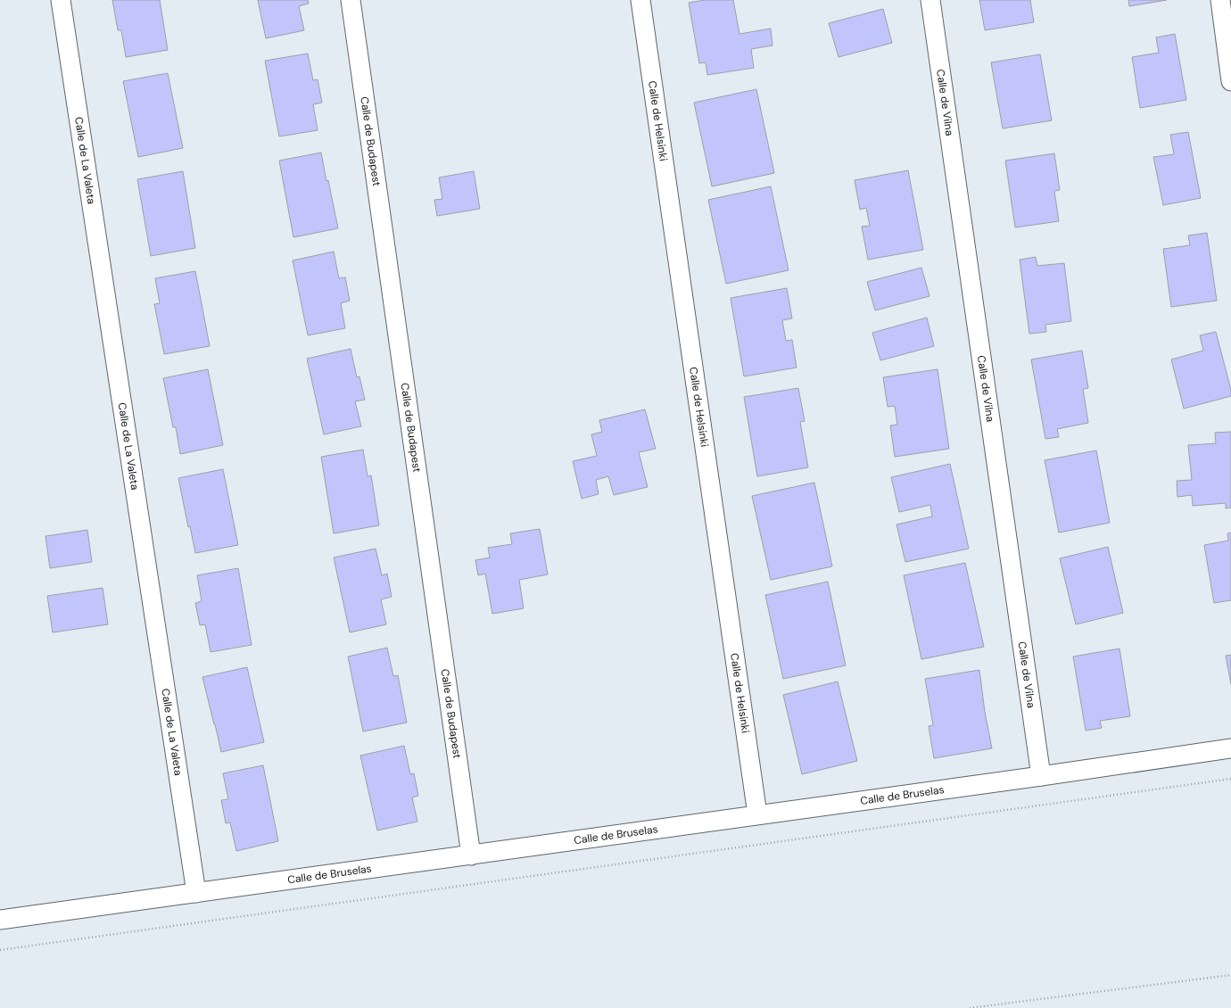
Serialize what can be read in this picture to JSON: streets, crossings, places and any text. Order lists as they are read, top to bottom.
{
  "streets": {
    "street": [
      "Calle de Vilna",
      "Calle de Helsinki",
      "Calle de Budapest",
      "Calle de La Valeta",
      "Calle de Bruselas"
    ]
  },
  "crossings": [
    ["Calle de Vilna", "Calle de Bruselas"],
    ["Calle de Helsinki", "Calle de Bruselas"],
    ["Calle de Budapest", "Calle de Bruselas"],
    ["Calle de La Valeta", "Calle de Bruselas"]
  ]
}
